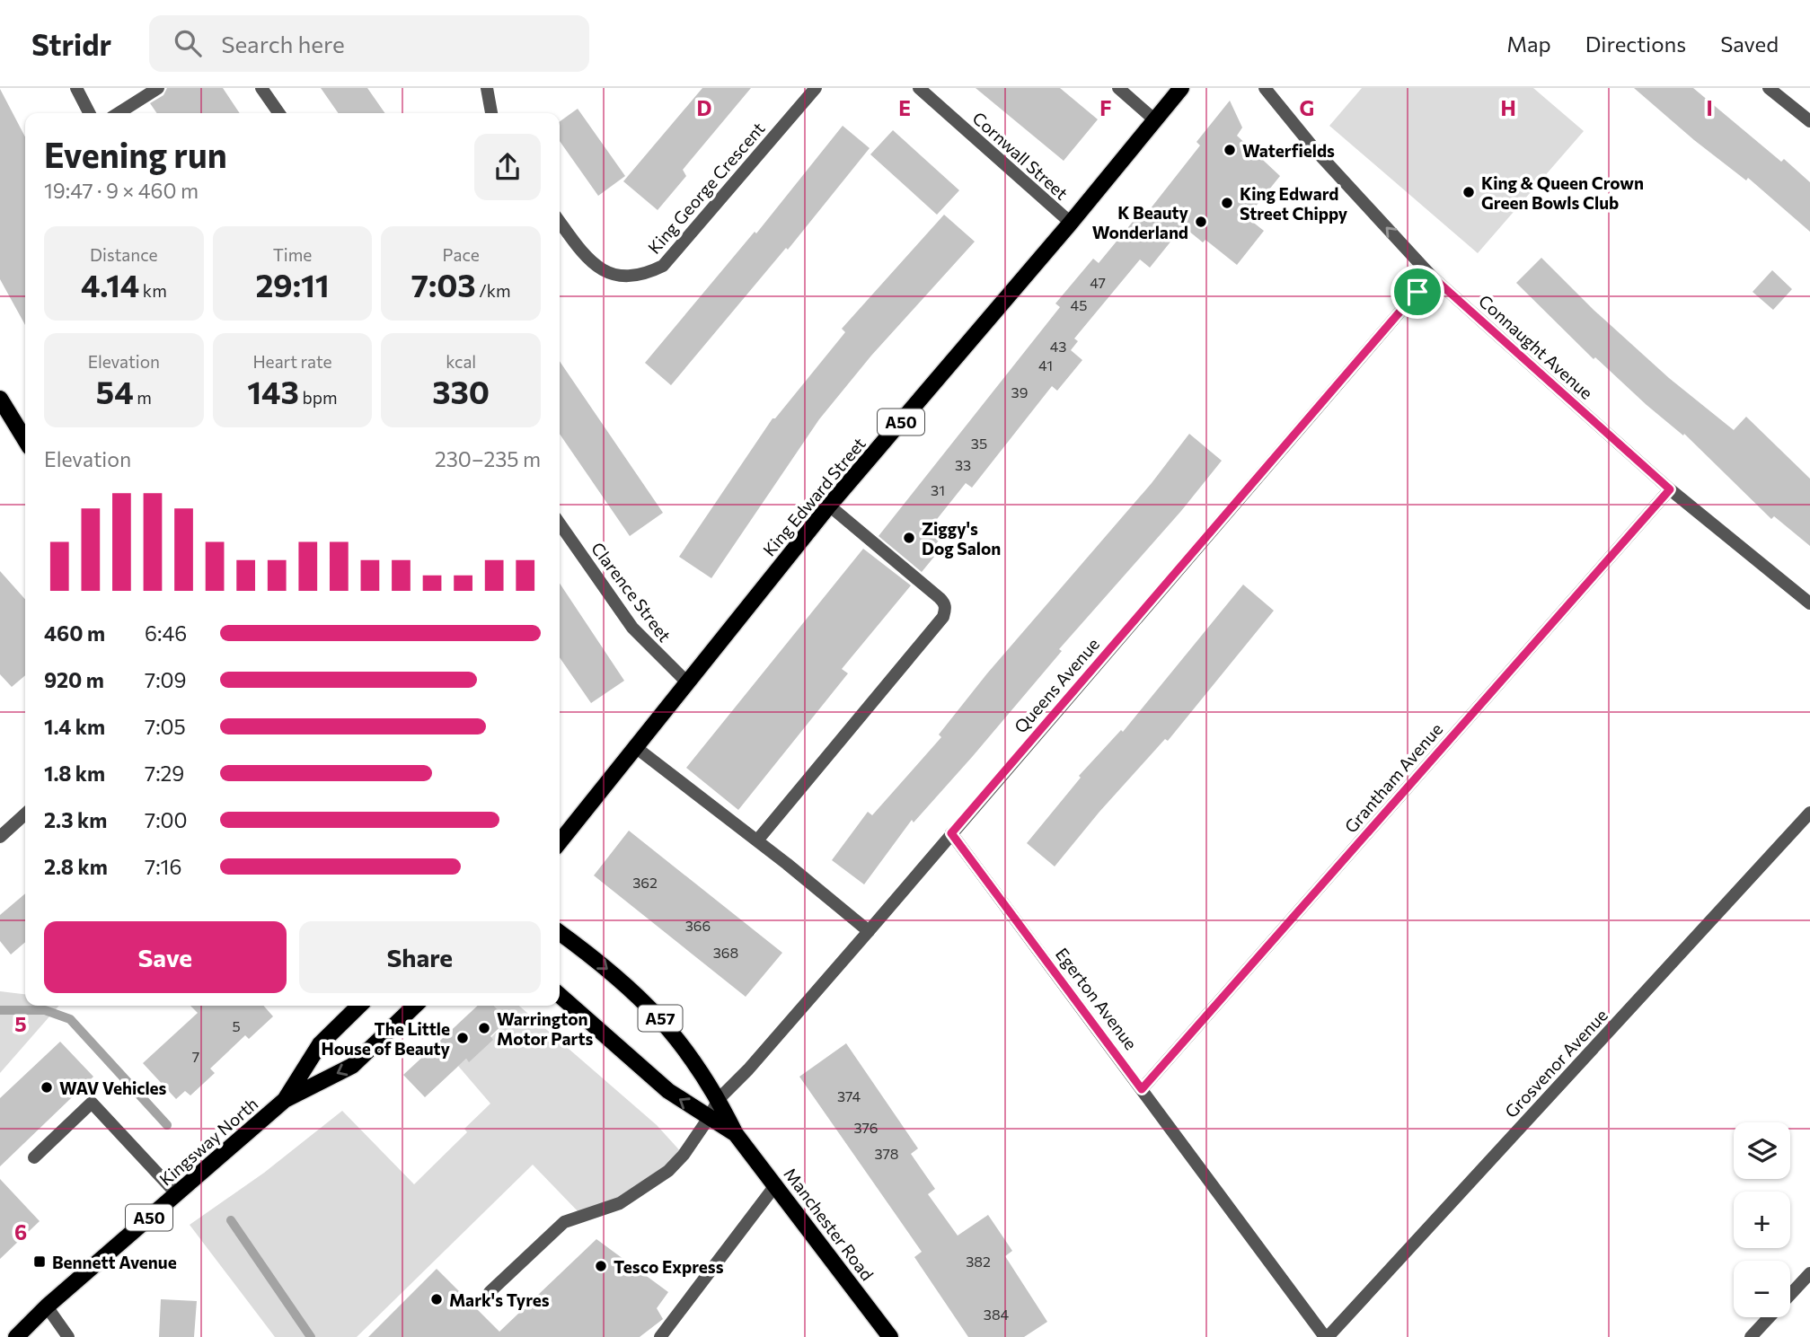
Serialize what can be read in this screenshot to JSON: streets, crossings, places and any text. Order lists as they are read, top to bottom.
{
  "streets": {
    "main road": [
      "A50",
      "King Edward Street",
      "A57",
      "Kingsway North",
      "Manchester Road"
    ],
    "street": [
      "Cornwall Street",
      "King George Crescent",
      "Connaught Avenue",
      "Clarence Street",
      "Queens Avenue",
      "Grantham Avenue",
      "Egerton Avenue",
      "Grosvenor Avenue"
    ]
  },
  "crossings": [
    ["Cornwall Street", "King Edward Street"],
    ["Connaught Avenue", "Queens Avenue"],
    ["Connaught Avenue", "Grantham Avenue"],
    ["King Edward Street", "Clarence Street"],
    ["Queens Avenue", "Egerton Avenue"],
    ["Queens Avenue", "Manchester Road"],
    ["Grantham Avenue", "Egerton Avenue"],
    ["Egerton Avenue", "Grosvenor Avenue"]
  ],
  "places": {
    "other": [
      "Waterfields",
      "King & Queen Crown Green Bowls Club",
      "King Edward Street Chippy",
      "K Beauty Wonderland",
      "Ziggy's Dog Salon",
      "Warrington Motor Parts",
      "The Little House of Beauty",
      "WAV Vehicles",
      "Tesco Express",
      "Mark's Tyres"
    ],
    "transit": ["Bennett Avenue"]
  },
  "house_numbers": [
    "47",
    "45",
    "43",
    "41",
    "39",
    "35",
    "33",
    "31",
    "362",
    "366",
    "368",
    "5",
    "7",
    "374",
    "376",
    "378",
    "382",
    "384"
  ],
  "page": {
    "header": "Stridr",
    "search": "Search here",
    "nav": ["Map", "Directions", "Saved"],
    "heading": ["Evening run", "19:47 · 9 × 460 m"],
    "stats": [
      ["Distance", "4.14 km"],
      ["Time", "29:11"],
      ["Pace", "7:03 /km"],
      ["Elevation", "54 m"],
      ["Heart rate", "143 bpm"],
      ["kcal", "330"]
    ],
    "chart": ["Elevation", "230–235 m"],
    "list": [
      {
        "name": "460 m",
        "note": "6:46"
      },
      {
        "name": "920 m",
        "note": "7:09"
      },
      {
        "name": "1.4 km",
        "note": "7:05"
      },
      {
        "name": "1.8 km",
        "note": "7:29"
      },
      {
        "name": "2.3 km",
        "note": "7:00"
      },
      {
        "name": "2.8 km",
        "note": "7:16"
      }
    ],
    "buttons": ["Save", "Share"],
    "map_buttons": ["+", "−"]
  },
  "grid": {
    "columns": [
      "D",
      "E",
      "F",
      "G",
      "H",
      "I"
    ],
    "rows": ["5", "6"]
  }
}
